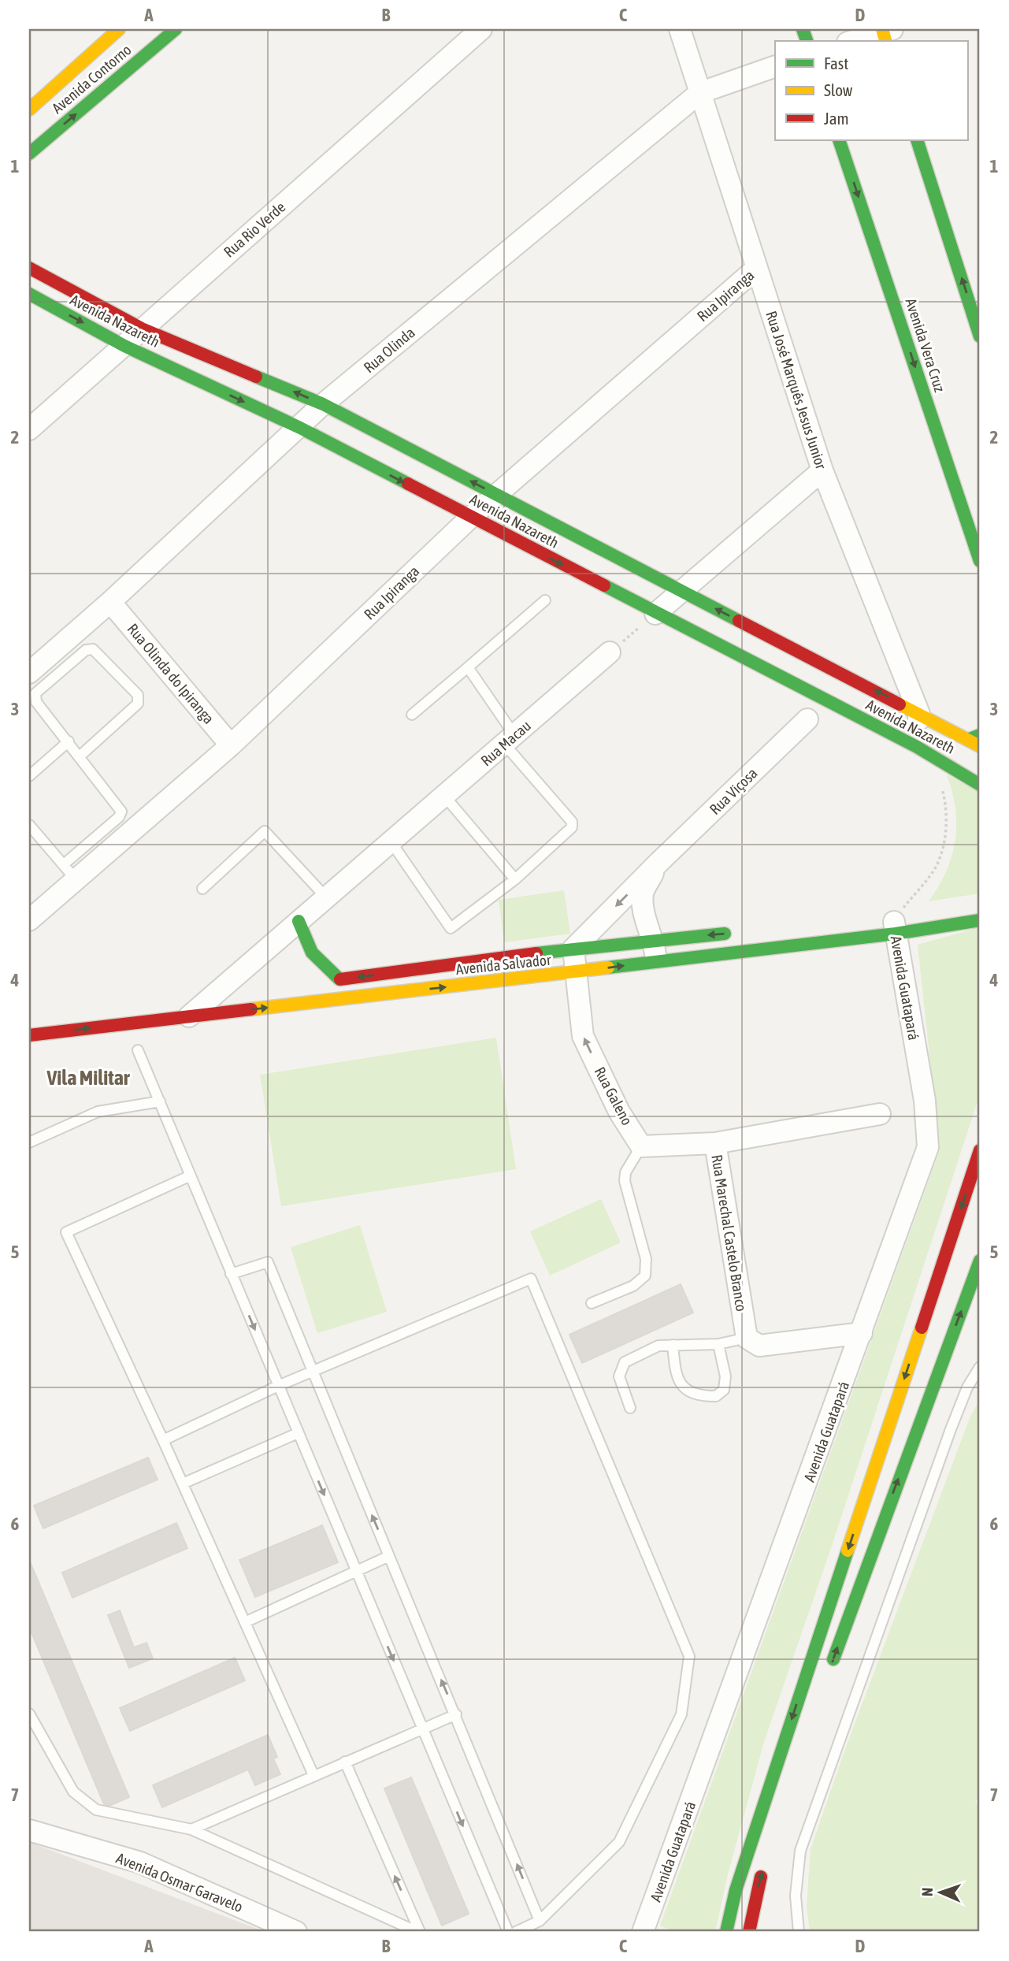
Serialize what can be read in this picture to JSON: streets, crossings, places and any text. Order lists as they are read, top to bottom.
{
  "streets": {
    "main road": [
      "Avenida Contorno",
      "Avenida Nazareth",
      "Avenida Vera Cruz",
      "Avenida Salvador"
    ],
    "street": [
      "Rua Rio Verde",
      "Rua Ipiranga",
      "Rua Olinda",
      "Rua José Marquês Jesus Junior",
      "Rua Olinda do Ipiranga",
      "Rua Macau",
      "Rua Viçosa",
      "Avenida Guatapará",
      "Rua Galeno",
      "Rua Marechal Castelo Branco",
      "Avenida Osmar Garavelo"
    ]
  },
  "crossings": [
    ["Rua Rio Verde", "Avenida Nazareth"],
    ["Rua Ipiranga", "Avenida Nazareth"],
    ["Rua Ipiranga", "Rua José Marquês Jesus Junior"],
    ["Rua Ipiranga", "Rua Olinda do Ipiranga"],
    ["Avenida Nazareth", "Rua Olinda"],
    ["Avenida Nazareth", "Rua José Marquês Jesus Junior"],
    ["Rua Olinda", "Rua José Marquês Jesus Junior"],
    ["Rua Olinda", "Rua Olinda do Ipiranga"],
    ["Rua Macau", "Avenida Salvador"],
    ["Rua Viçosa", "Avenida Salvador"],
    ["Rua Viçosa", "Rua Galeno"],
    ["Avenida Salvador", "Avenida Guatapará"],
    ["Avenida Salvador", "Rua Galeno"]
  ],
  "one_way": ["Rua Galeno"],
  "districts": ["Vila Militar"],
  "legend": ["Fast", "Slow", "Jam"],
  "north": "left",
  "grid": {
    "columns": [
      "A",
      "B",
      "C",
      "D"
    ],
    "rows": [
      "1",
      "2",
      "3",
      "4",
      "5",
      "6",
      "7"
    ]
  }
}
